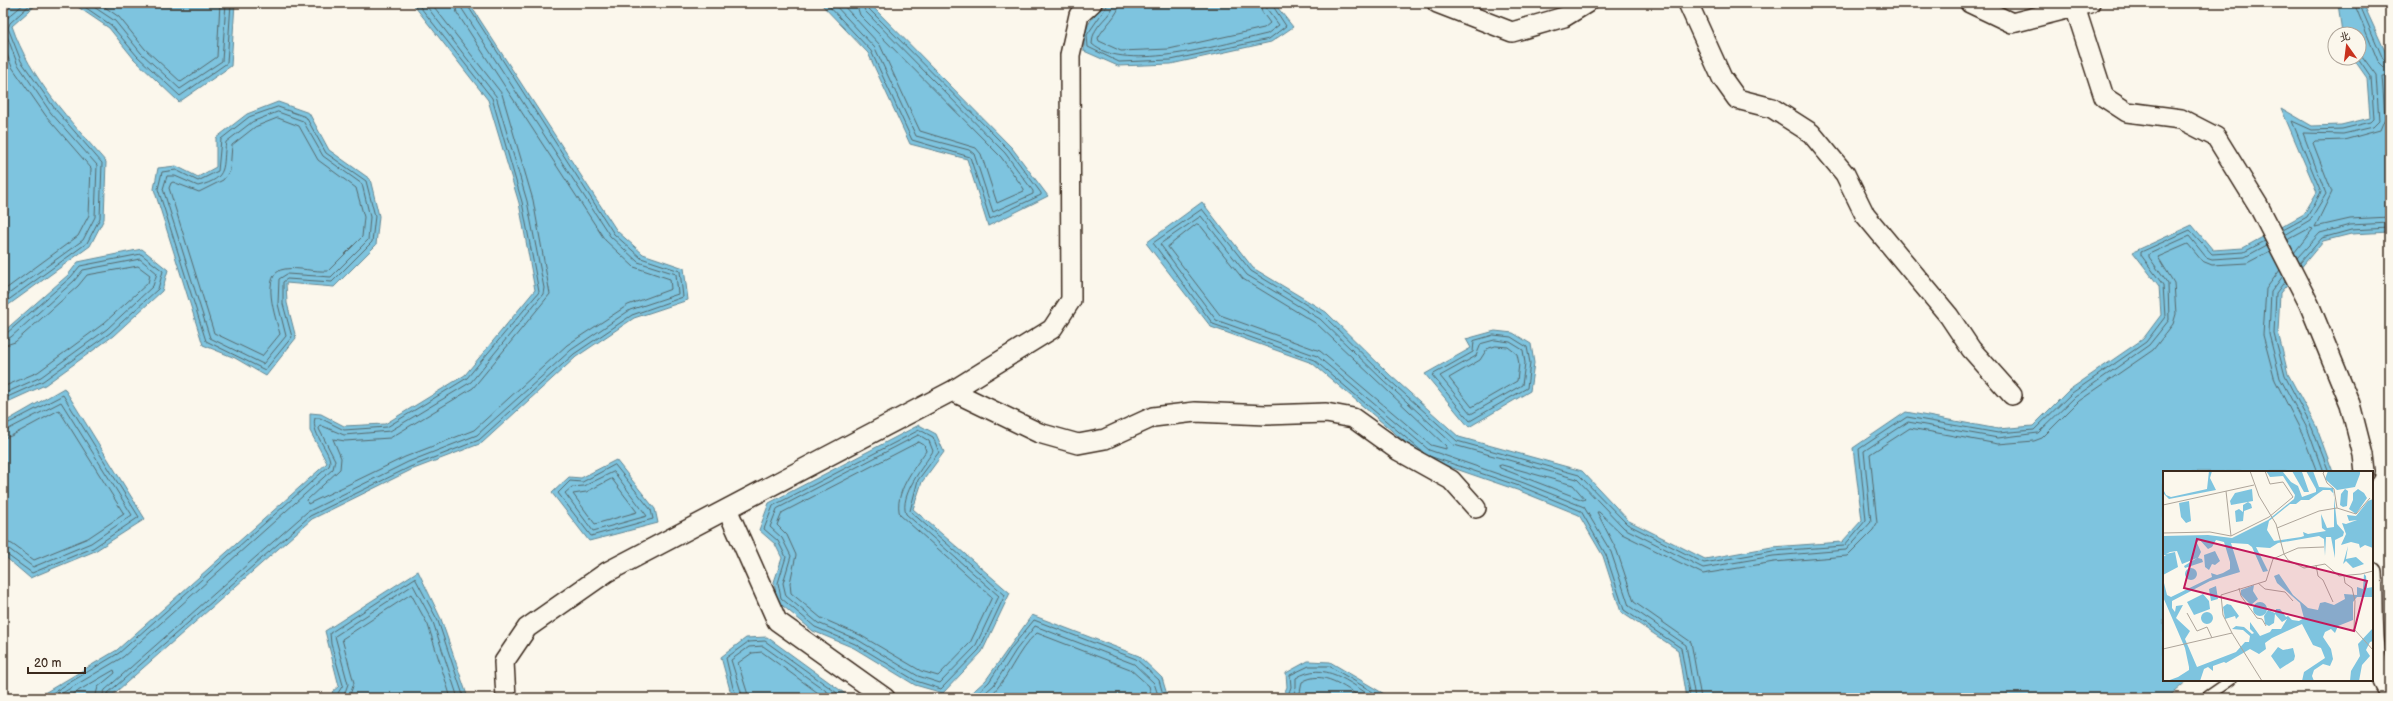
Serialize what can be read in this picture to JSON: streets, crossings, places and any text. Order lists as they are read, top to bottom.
{
  "scale_bar": "20 m",
  "north": "top"
}
